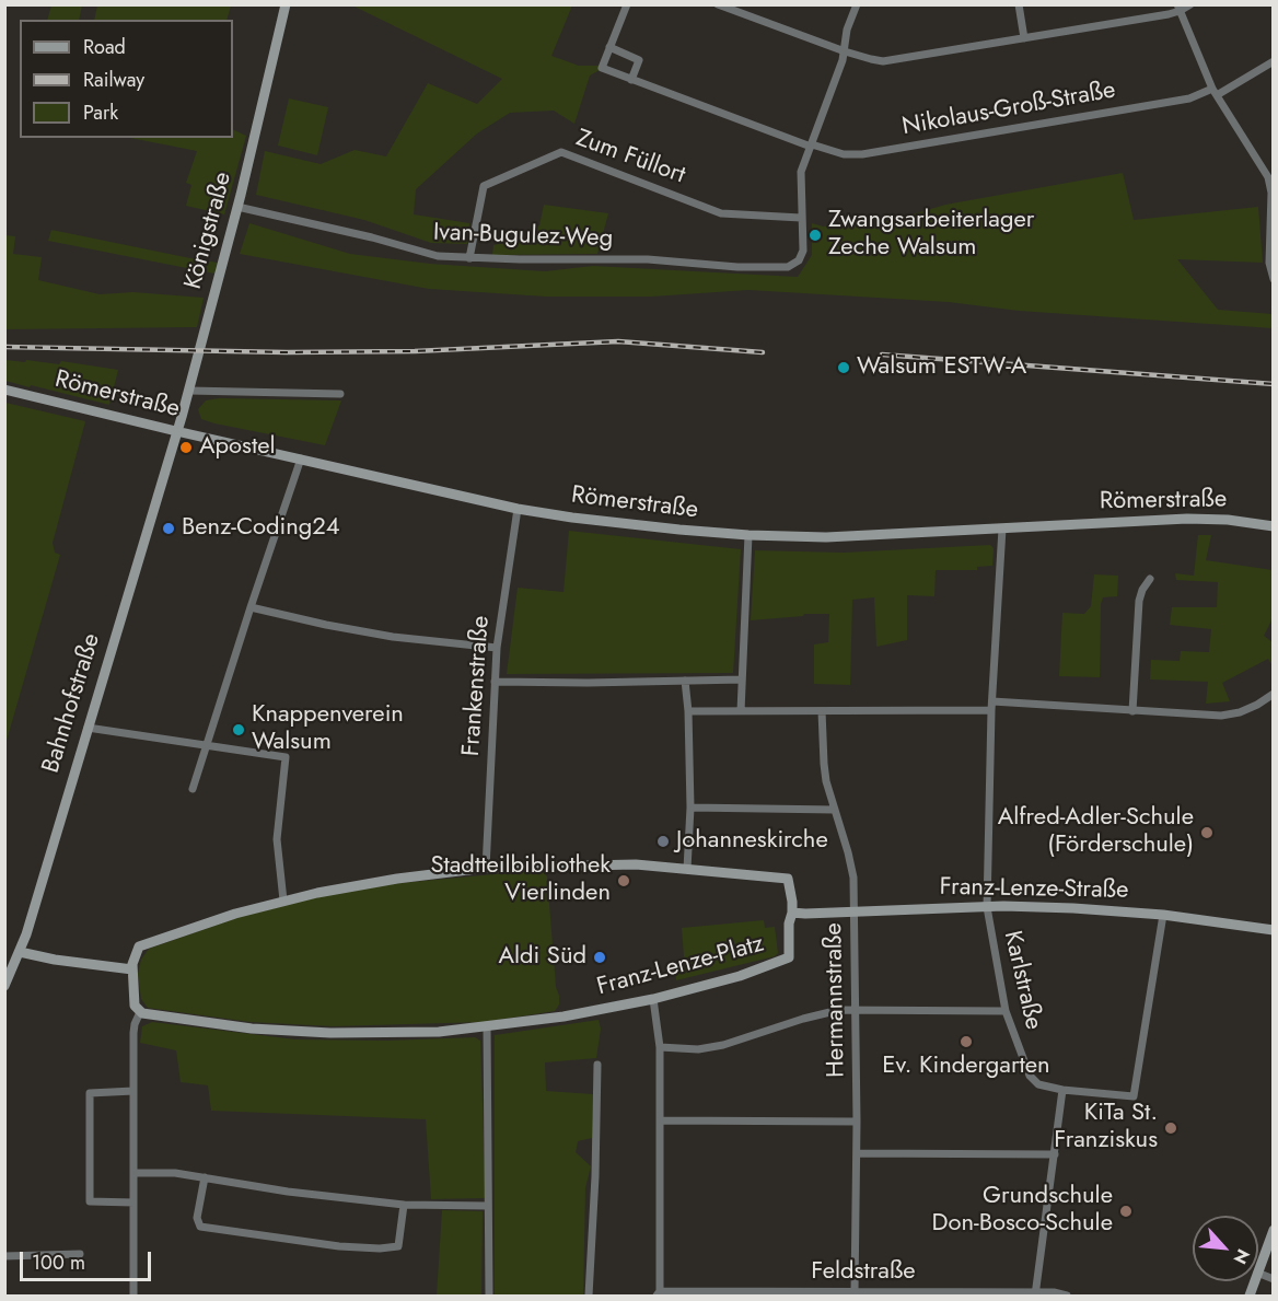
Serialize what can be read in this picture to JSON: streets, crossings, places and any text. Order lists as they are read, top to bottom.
{
  "streets": {
    "street": [
      "Nikolaus-Groß-Straße",
      "Zum Füllort",
      "Königstraße",
      "Ivan-Bugulez-Weg",
      "Römerstraße",
      "Frankenstraße",
      "Bahnhofstraße",
      "Franz-Lenze-Straße",
      "Franz-Lenze-Platz",
      "Karlstraße",
      "Hermannstraße",
      "Feldstraße"
    ]
  },
  "crossings": [
    ["Zum Füllort", "Ivan-Bugulez-Weg"],
    ["Königstraße", "Ivan-Bugulez-Weg"],
    ["Königstraße", "Römerstraße"],
    ["Königstraße", "Bahnhofstraße"],
    ["Römerstraße", "Frankenstraße"],
    ["Römerstraße", "Bahnhofstraße"],
    ["Römerstraße", "Karlstraße"],
    ["Frankenstraße", "Franz-Lenze-Platz"],
    ["Franz-Lenze-Straße", "Franz-Lenze-Platz"],
    ["Franz-Lenze-Straße", "Karlstraße"],
    ["Franz-Lenze-Straße", "Hermannstraße"],
    ["Hermannstraße", "Feldstraße"]
  ],
  "places": [
    "Zwangsarbeiterlager Zeche Walsum",
    "Walsum ESTW-A",
    "Apostel",
    "Benz-Coding24",
    "Knappenverein Walsum",
    "Alfred-Adler-Schule (Förderschule)",
    "Johanneskirche",
    "Stadtteilbibliothek Vierlinden",
    "Aldi Süd",
    "Ev. Kindergarten",
    "KiTa St. Franziskus",
    "Grundschule Don-Bosco-Schule"
  ],
  "legend": ["Road", "Railway", "Park"],
  "scale_bar": "100 m",
  "north": "bottom right"
}
